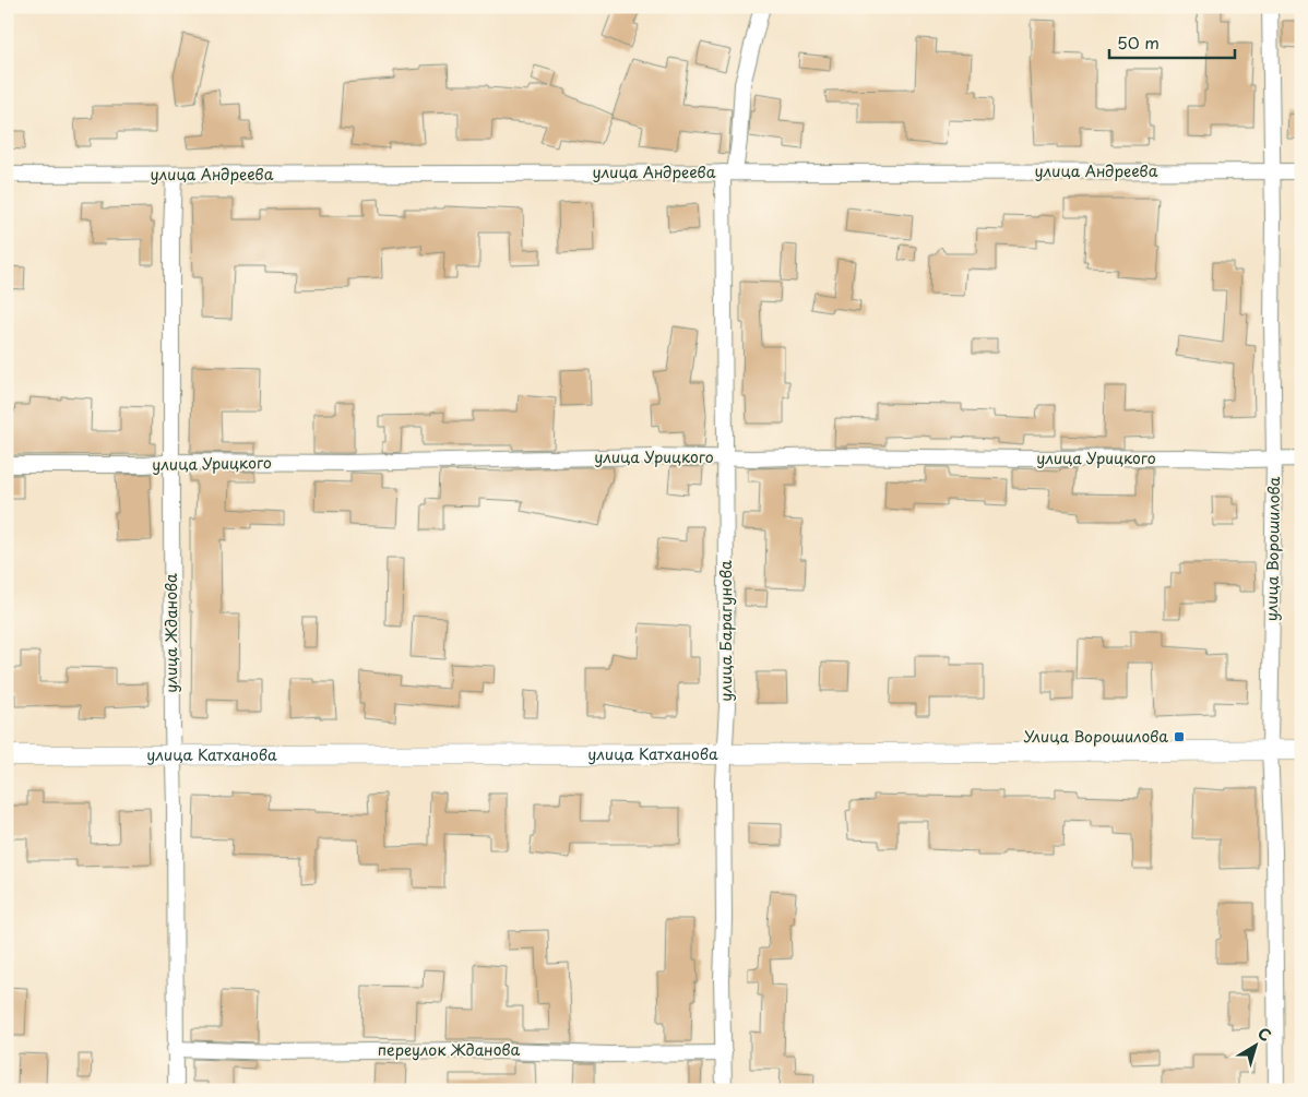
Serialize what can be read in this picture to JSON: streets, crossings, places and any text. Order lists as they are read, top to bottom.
{
  "streets": {
    "street": [
      "улица Андреева",
      "улица Урицкого",
      "улица Ворошилова",
      "улица Барагунова",
      "улица Жданова",
      "улица Катханова",
      "переулок Жданова"
    ]
  },
  "crossings": [
    ["улица Андреева", "улица Ворошилова"],
    ["улица Андреева", "улица Барагунова"],
    ["улица Андреева", "улица Жданова"],
    ["улица Урицкого", "улица Ворошилова"],
    ["улица Урицкого", "улица Барагунова"],
    ["улица Урицкого", "улица Жданова"],
    ["улица Ворошилова", "улица Катханова"],
    ["улица Барагунова", "улица Катханова"],
    ["улица Барагунова", "переулок Жданова"],
    ["улица Жданова", "улица Катханова"],
    ["улица Жданова", "переулок Жданова"]
  ],
  "places": {
    "transit": ["Улица Ворошилова"]
  },
  "scale_bar": "50 m",
  "north": "top right"
}
